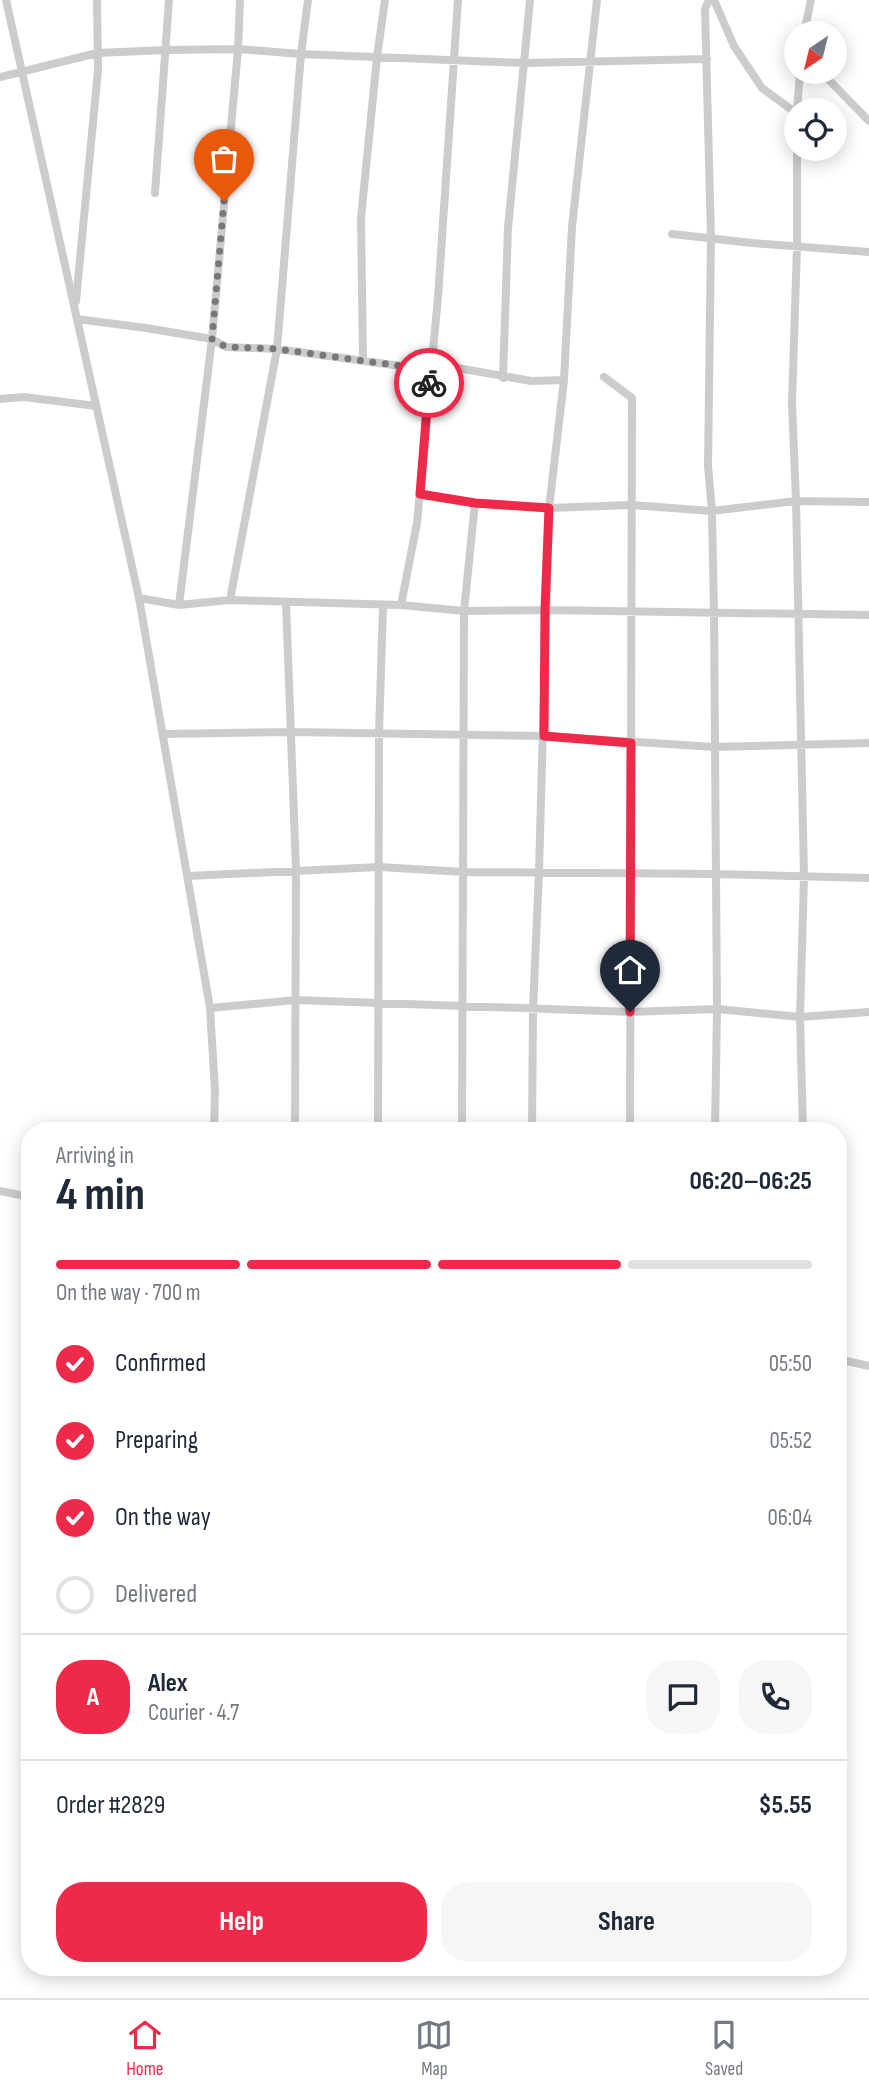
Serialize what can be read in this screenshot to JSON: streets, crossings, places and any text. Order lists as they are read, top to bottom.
{
  "north": "bottom left",
  "page": {
    "heading": ["4 min", "Arriving in", "06:20–06:25"],
    "panel": [
      "Alex",
      "Courier · 4.7",
      "Order #2829",
      "$5.55"
    ],
    "bar": "On the way · 700 m",
    "list": [
      ["Confirmed", "05:50"],
      ["Preparing", "05:52"],
      ["On the way", "06:04"],
      "Delivered"
    ],
    "round": "A",
    "buttons": ["Help", "Share"],
    "tabs": ["Home", "Map", "Saved"]
  }
}
